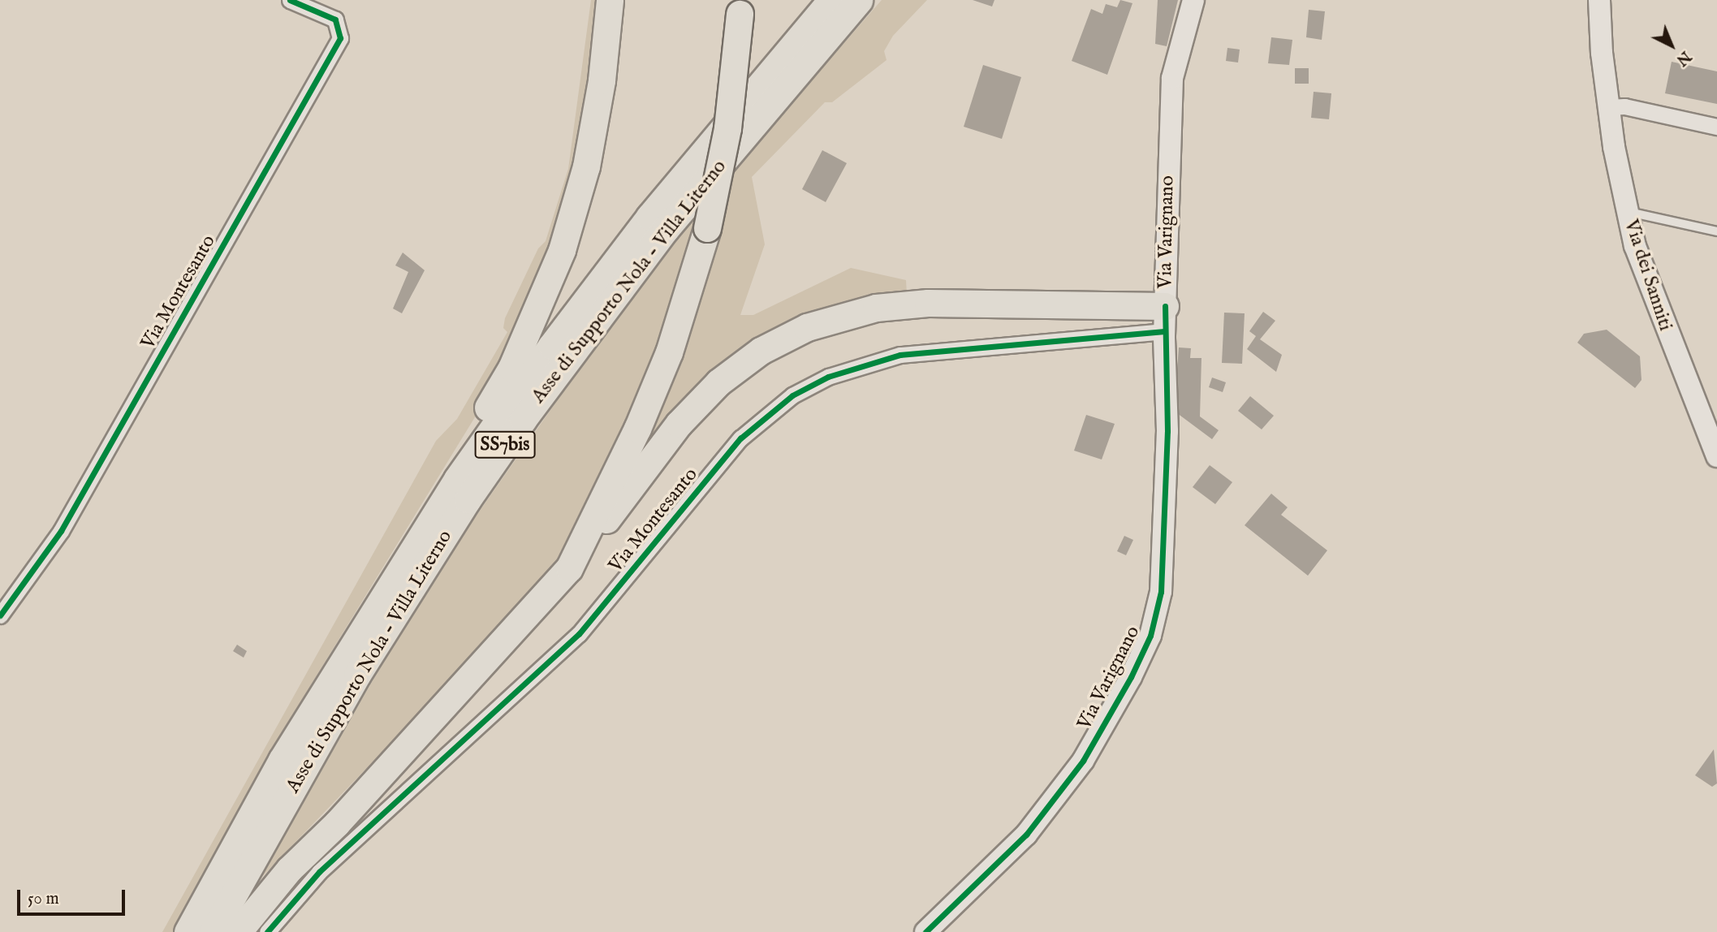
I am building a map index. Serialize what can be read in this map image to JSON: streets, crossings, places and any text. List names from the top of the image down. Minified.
{"streets":{"highway":["Asse di Supporto Nola - Villa Literno","SS7bis"],"main road":["Via Varignano","Via dei Sanniti"],"street":["Via Montesanto"]},"crossings":[["Via Varignano","Via Montesanto"]],"scale_bar":"50 m","north":"bottom right"}
